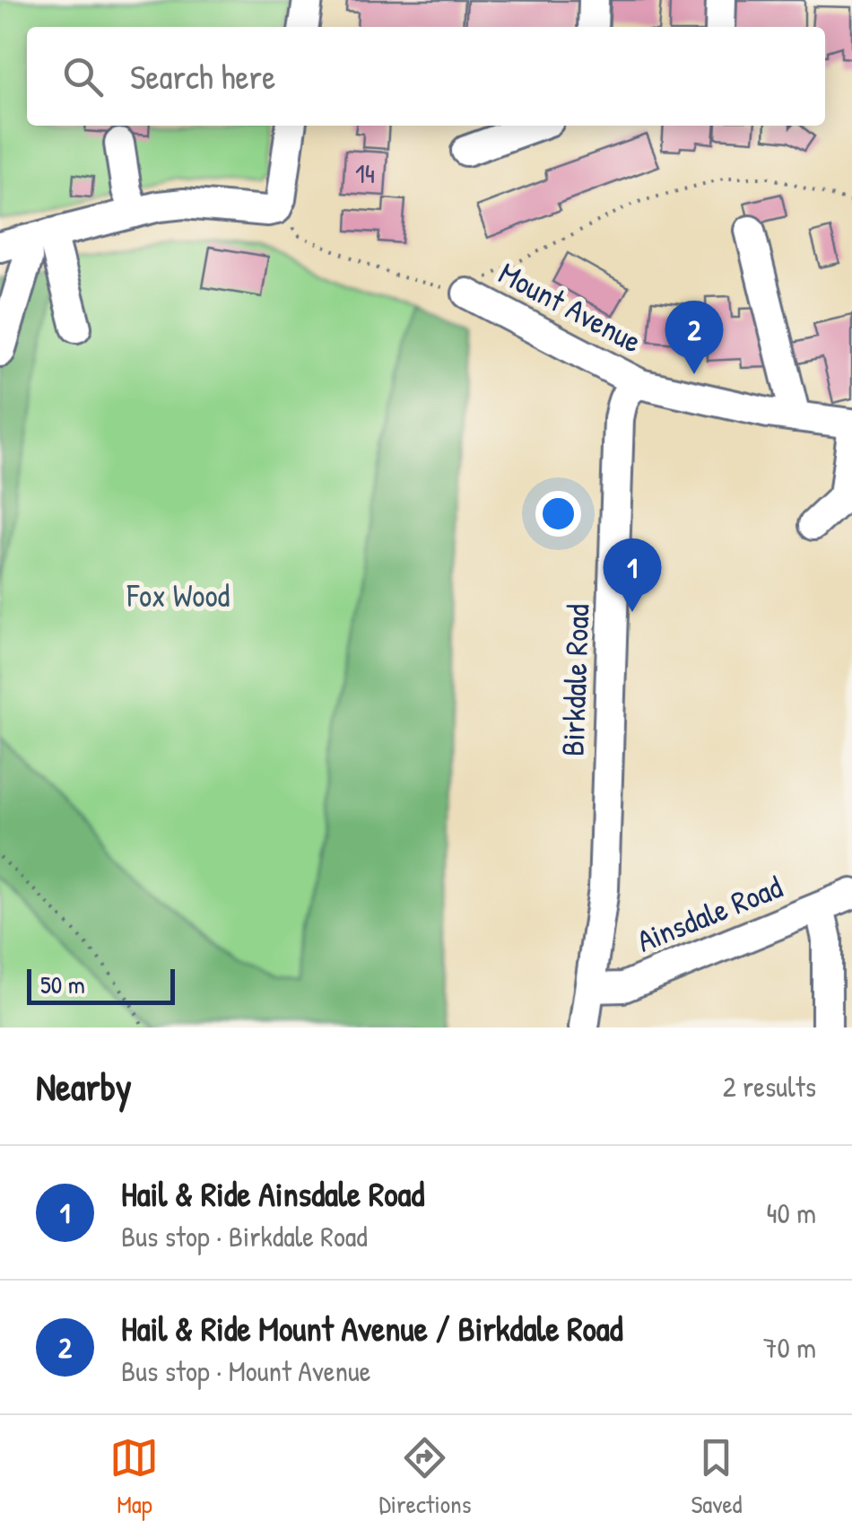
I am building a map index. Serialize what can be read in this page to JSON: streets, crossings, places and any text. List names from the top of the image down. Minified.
{"streets":{"street":["Mount Avenue","Birkdale Road","Ainsdale Road"]},"crossings":[["Mount Avenue","Birkdale Road"],["Birkdale Road","Ainsdale Road"]],"parks":["Fox Wood"],"house_numbers":["14"],"scale_bar":"50 m","page":{"search":"Search here","pins":["2","1"],"scale":"50 m","heading":["Nearby","2 results"],"list":[{"mark":"1","name":"Hail & Ride Ainsdale Road","note":"Bus stop · Birkdale Road","value":"40 m"},{"mark":"2","name":"Hail & Ride Mount Avenue / Birkdale Road","note":"Bus stop · Mount Avenue","value":"70 m"}],"nav":["Map","Directions","Saved"]}}
